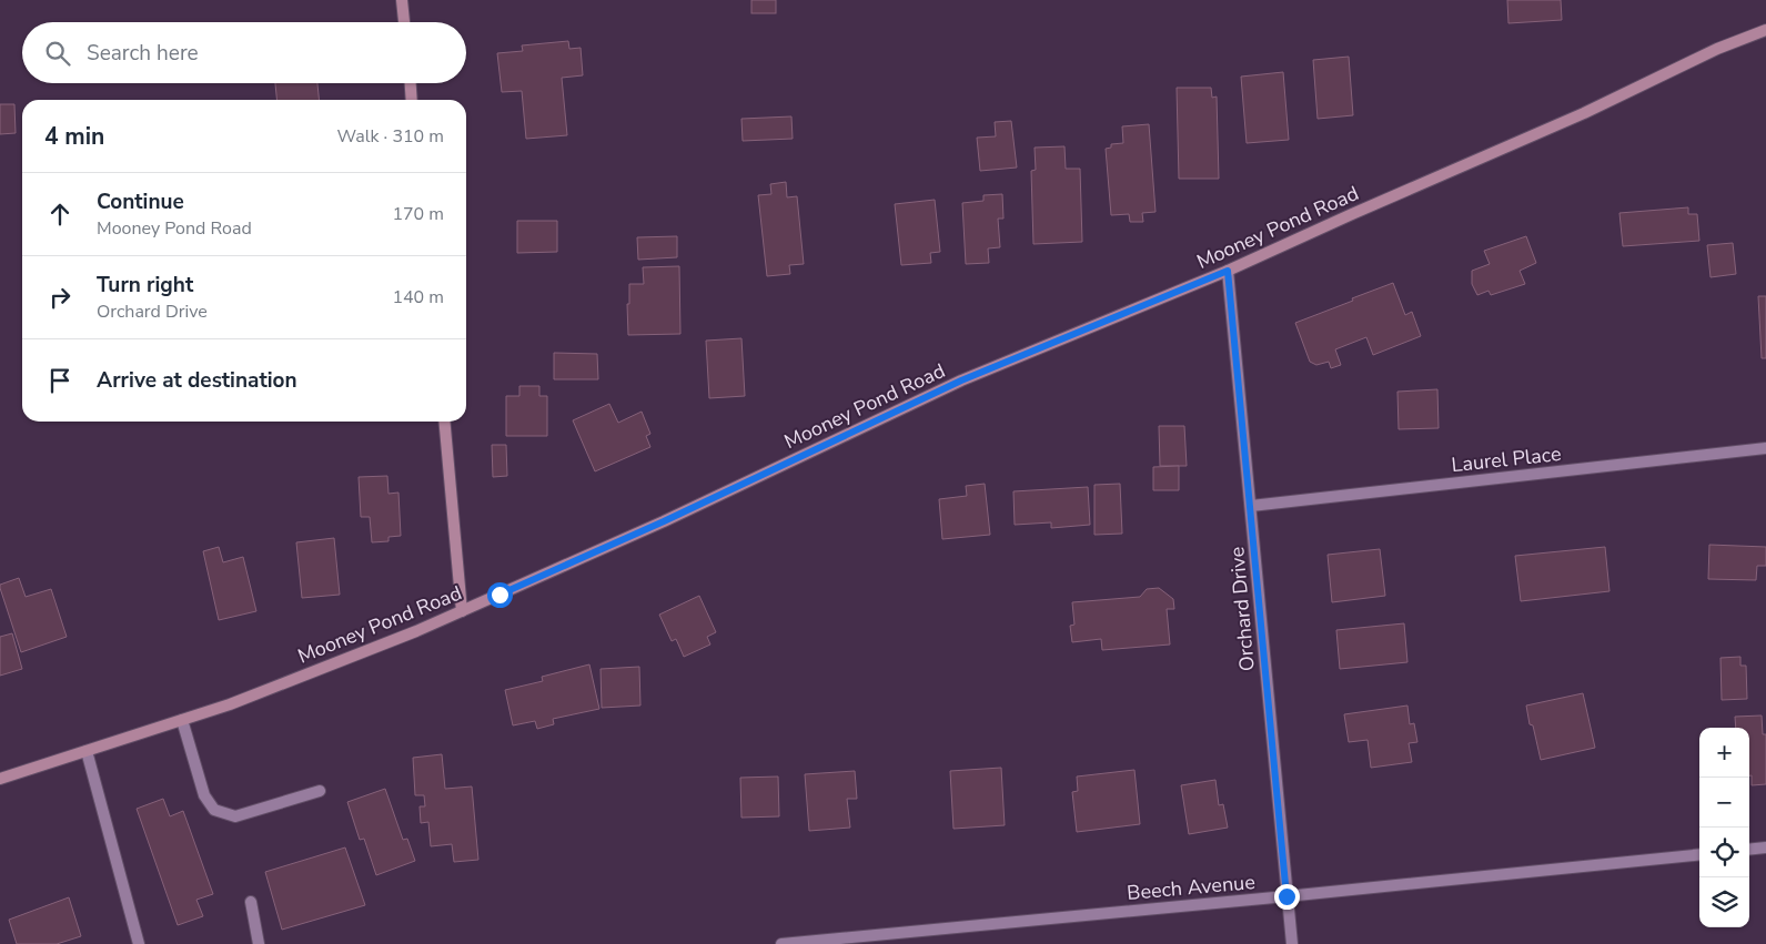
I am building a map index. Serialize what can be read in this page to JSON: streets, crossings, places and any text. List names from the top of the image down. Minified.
{"streets":{"street":["Mooney Pond Road","Laurel Place","Orchard Drive","Beech Avenue"]},"crossings":[["Mooney Pond Road","Orchard Drive"],["Laurel Place","Orchard Drive"],["Orchard Drive","Beech Avenue"]],"page":{"search":"Search here","heading":["4 min","Walk · 310 m"],"list":[["Continue","Mooney Pond Road","170 m"],["Turn right","Orchard Drive","140 m"],"Arrive at destination"],"map_buttons":["+","−"]}}
